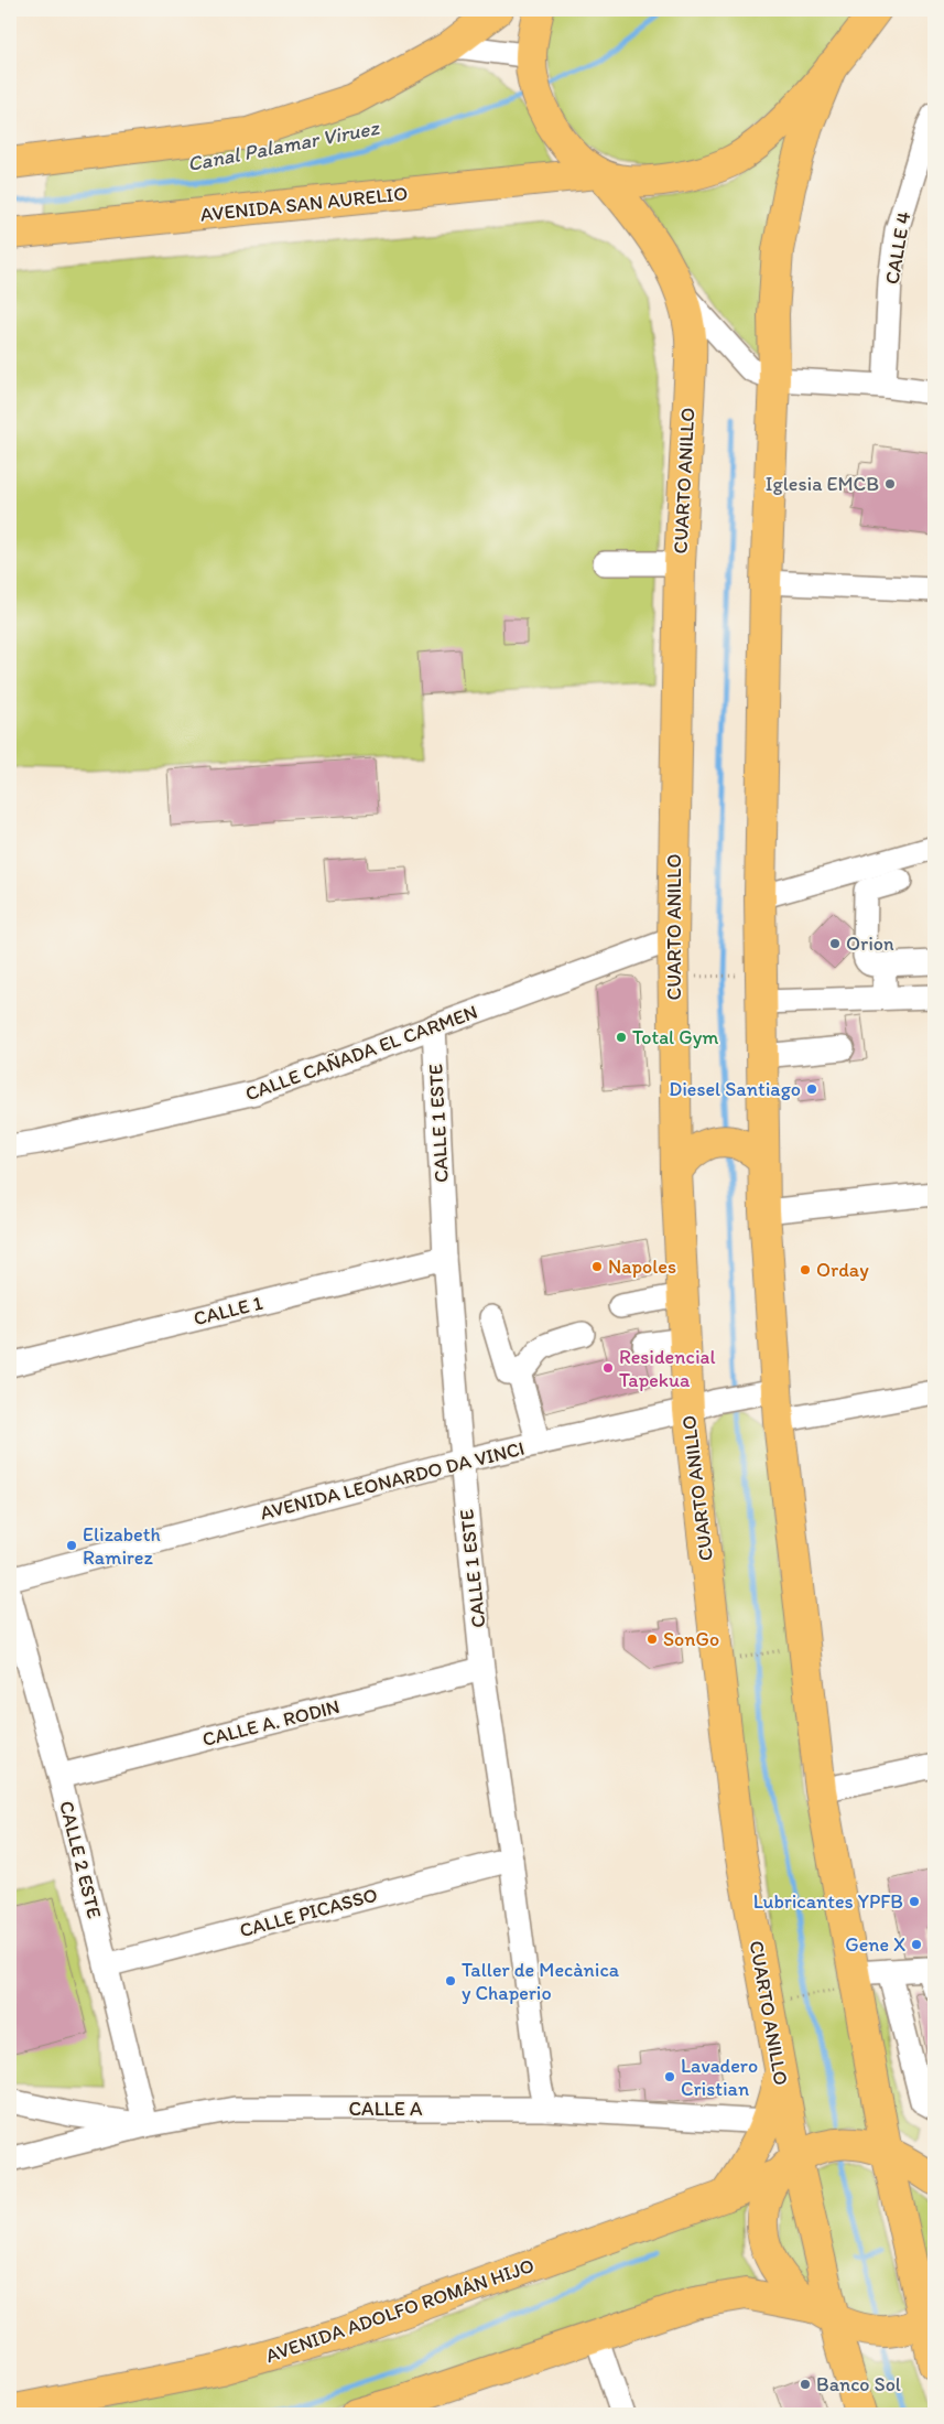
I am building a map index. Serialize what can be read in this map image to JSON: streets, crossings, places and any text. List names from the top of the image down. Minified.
{"streets":{"main road":["AVENIDA SAN AURELIO","CUARTO ANILLO","AVENIDA ADOLFO ROMÁN HIJO"],"street":["CALLE 4","CALLE CAÑADA EL CARMEN","CALLE 1 ESTE","CALLE 1","AVENIDA LEONARDO DA VINCI","CALLE A. RODIN","CALLE 2 ESTE","CALLE PICASSO","CALLE A"]},"crossings":[["AVENIDA SAN AURELIO","CUARTO ANILLO"],["CUARTO ANILLO","CALLE CAÑADA EL CARMEN"],["CUARTO ANILLO","AVENIDA LEONARDO DA VINCI"],["CUARTO ANILLO","AVENIDA ADOLFO ROMÁN HIJO"],["CALLE CAÑADA EL CARMEN","CALLE 1 ESTE"],["CALLE 1 ESTE","CALLE 1"],["CALLE 1 ESTE","AVENIDA LEONARDO DA VINCI"],["CALLE 1 ESTE","CALLE A. RODIN"],["CALLE 1 ESTE","CALLE PICASSO"],["CALLE 1 ESTE","CALLE A"],["CALLE A. RODIN","CALLE 2 ESTE"],["CALLE 2 ESTE","CALLE PICASSO"],["CALLE 2 ESTE","CALLE A"]],"water":["Canal Palamar Viruez"],"places":["Iglesia EMCB","Orion","Total Gym","Diesel Santiago","Napoles","Orday","Residencial Tapekua","Elizabeth Ramirez","SonGo","Lubricantes YPFB","Gene X","Taller de Mecànica y Chaperio","Lavadero Cristian","Banco Sol"]}
